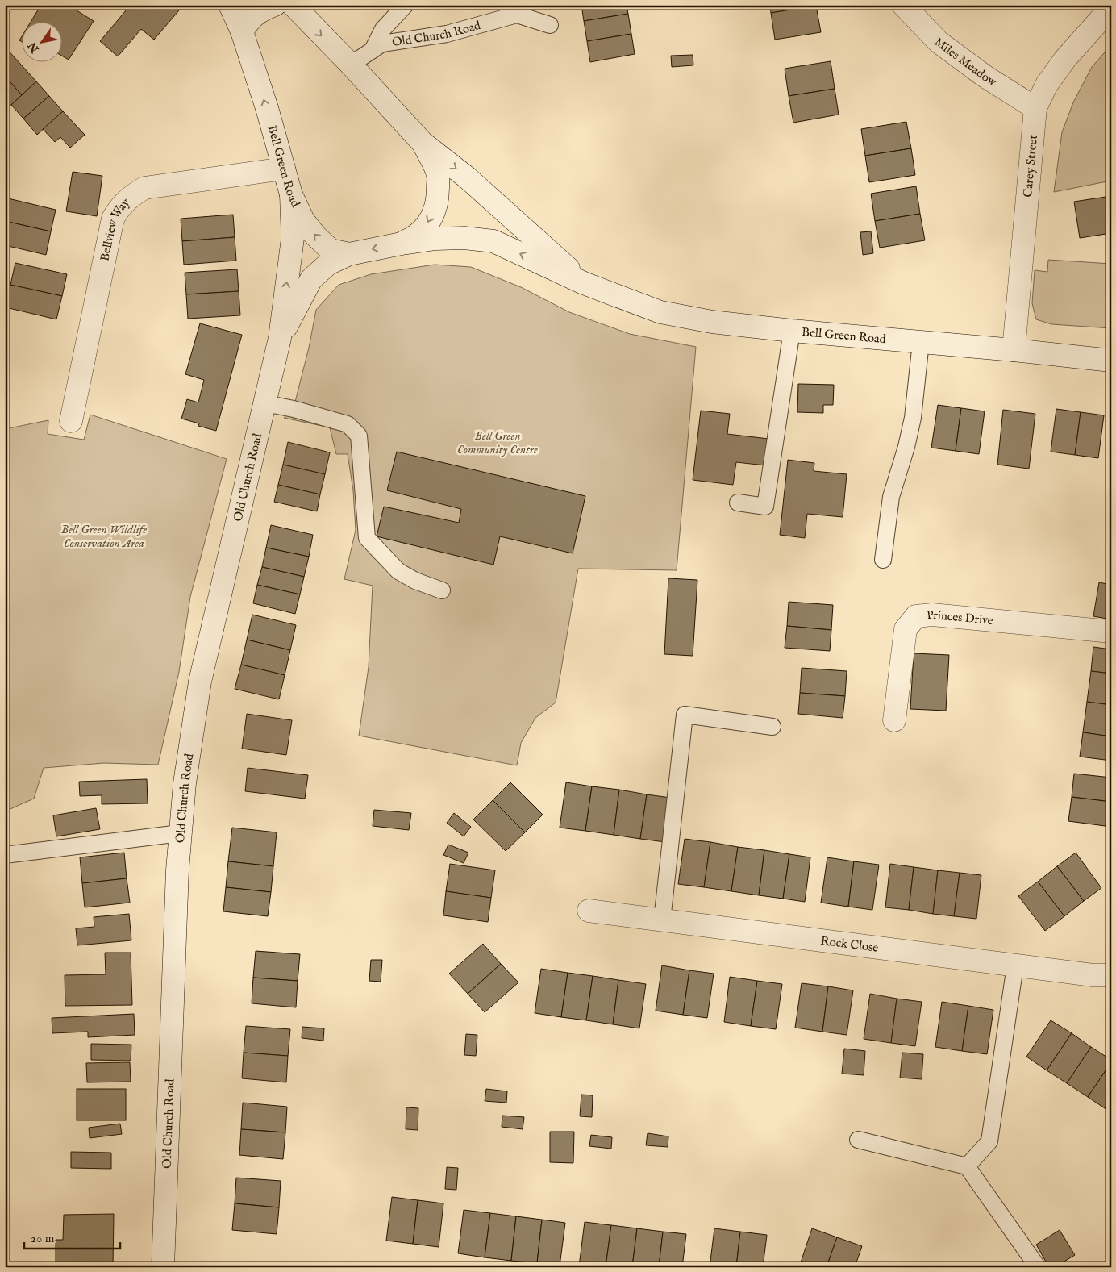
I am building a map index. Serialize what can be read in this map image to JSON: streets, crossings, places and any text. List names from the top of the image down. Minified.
{"streets":{"main road":["Old Church Road","Miles Meadow","Bell Green Road","Carey Street","Bellview Way","Princes Drive","Rock Close"]},"crossings":[["Old Church Road","Bell Green Road"],["Miles Meadow","Carey Street"],["Bell Green Road","Carey Street"],["Bell Green Road","Bellview Way"]],"parks":["Bell Green Community Centre","Bell Green Wildlife Conservation Area"],"scale_bar":"20 m","north":"bottom left"}
